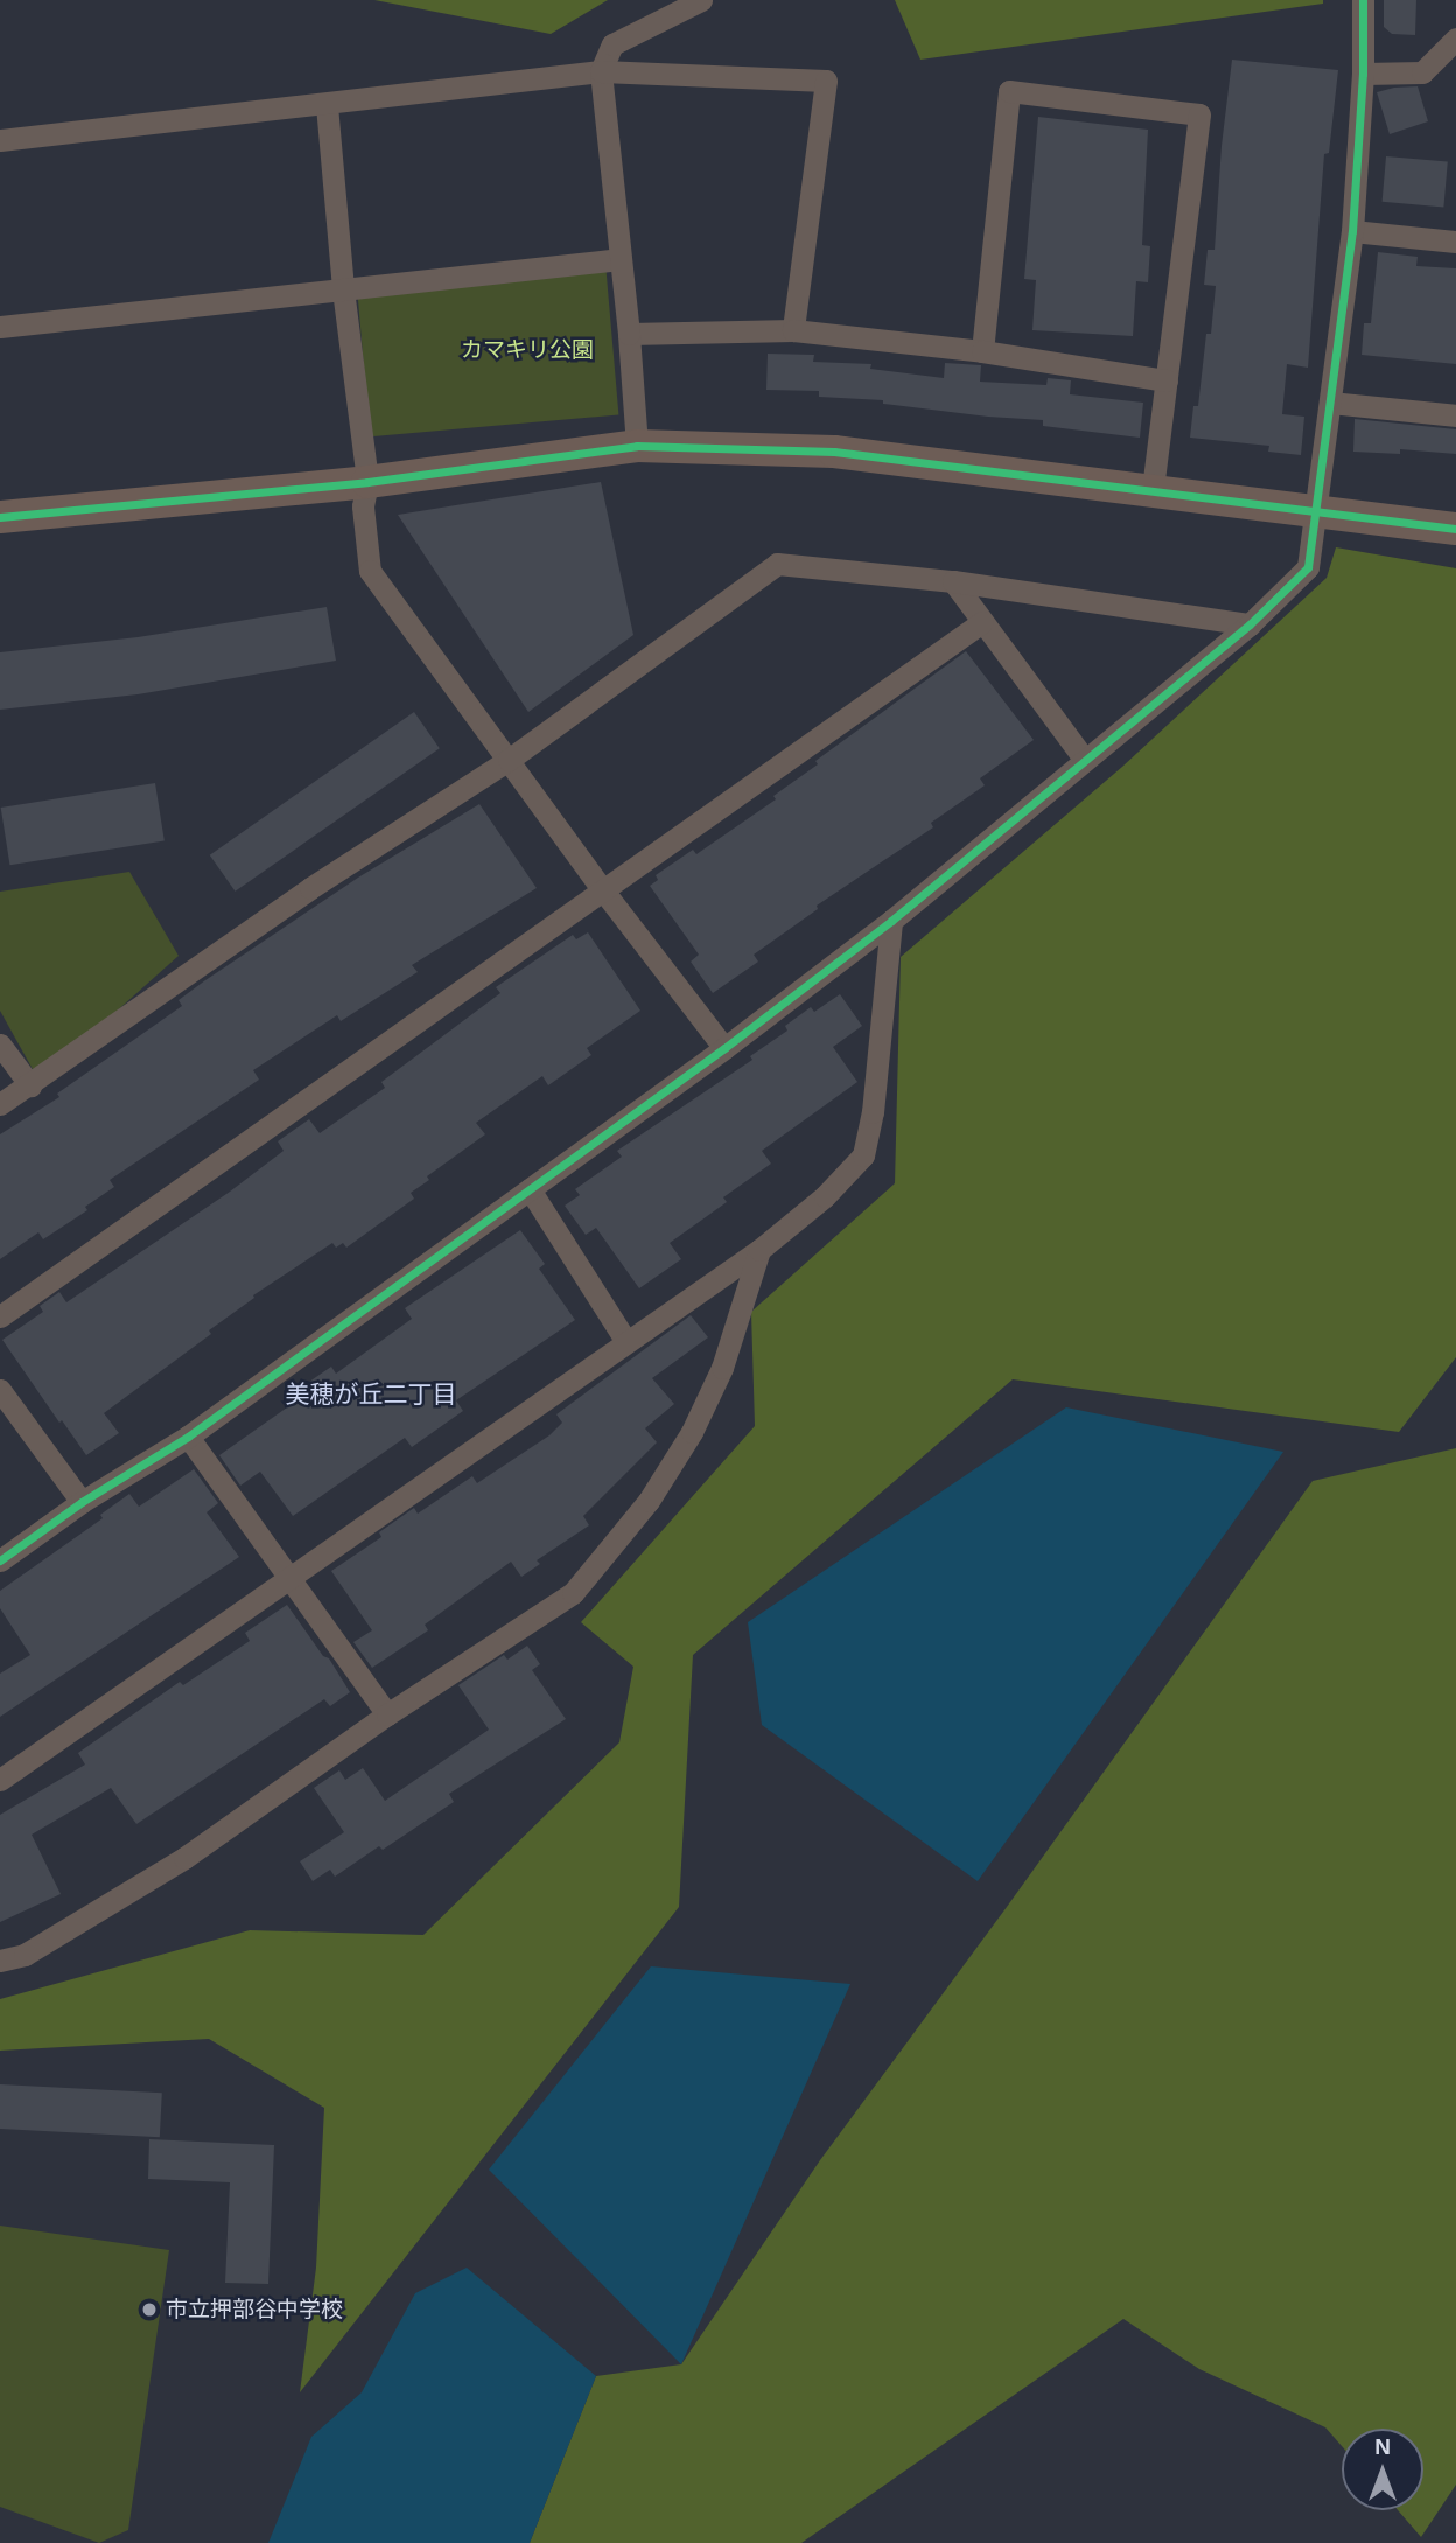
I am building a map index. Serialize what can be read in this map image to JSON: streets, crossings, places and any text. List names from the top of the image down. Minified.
{"districts":["美穂が丘二丁目"],"parks":["カマキリ公園"],"places":["市立押部谷中学校"],"north":"top"}
